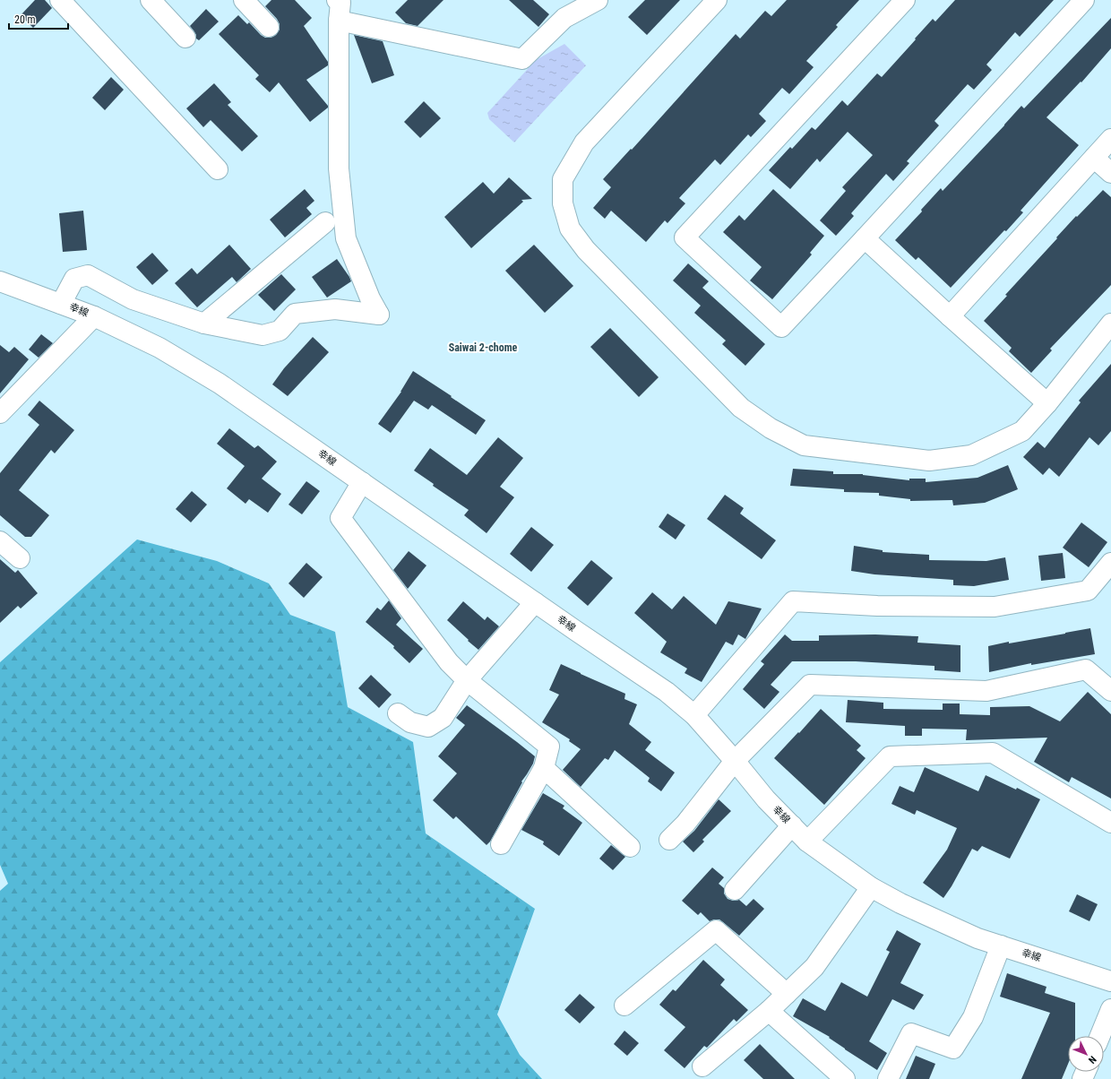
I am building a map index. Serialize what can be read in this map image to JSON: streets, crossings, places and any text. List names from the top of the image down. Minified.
{"streets":{"street":["幸線"]},"districts":["Saiwai 2-chome"],"scale_bar":"20 m","north":"bottom right"}
